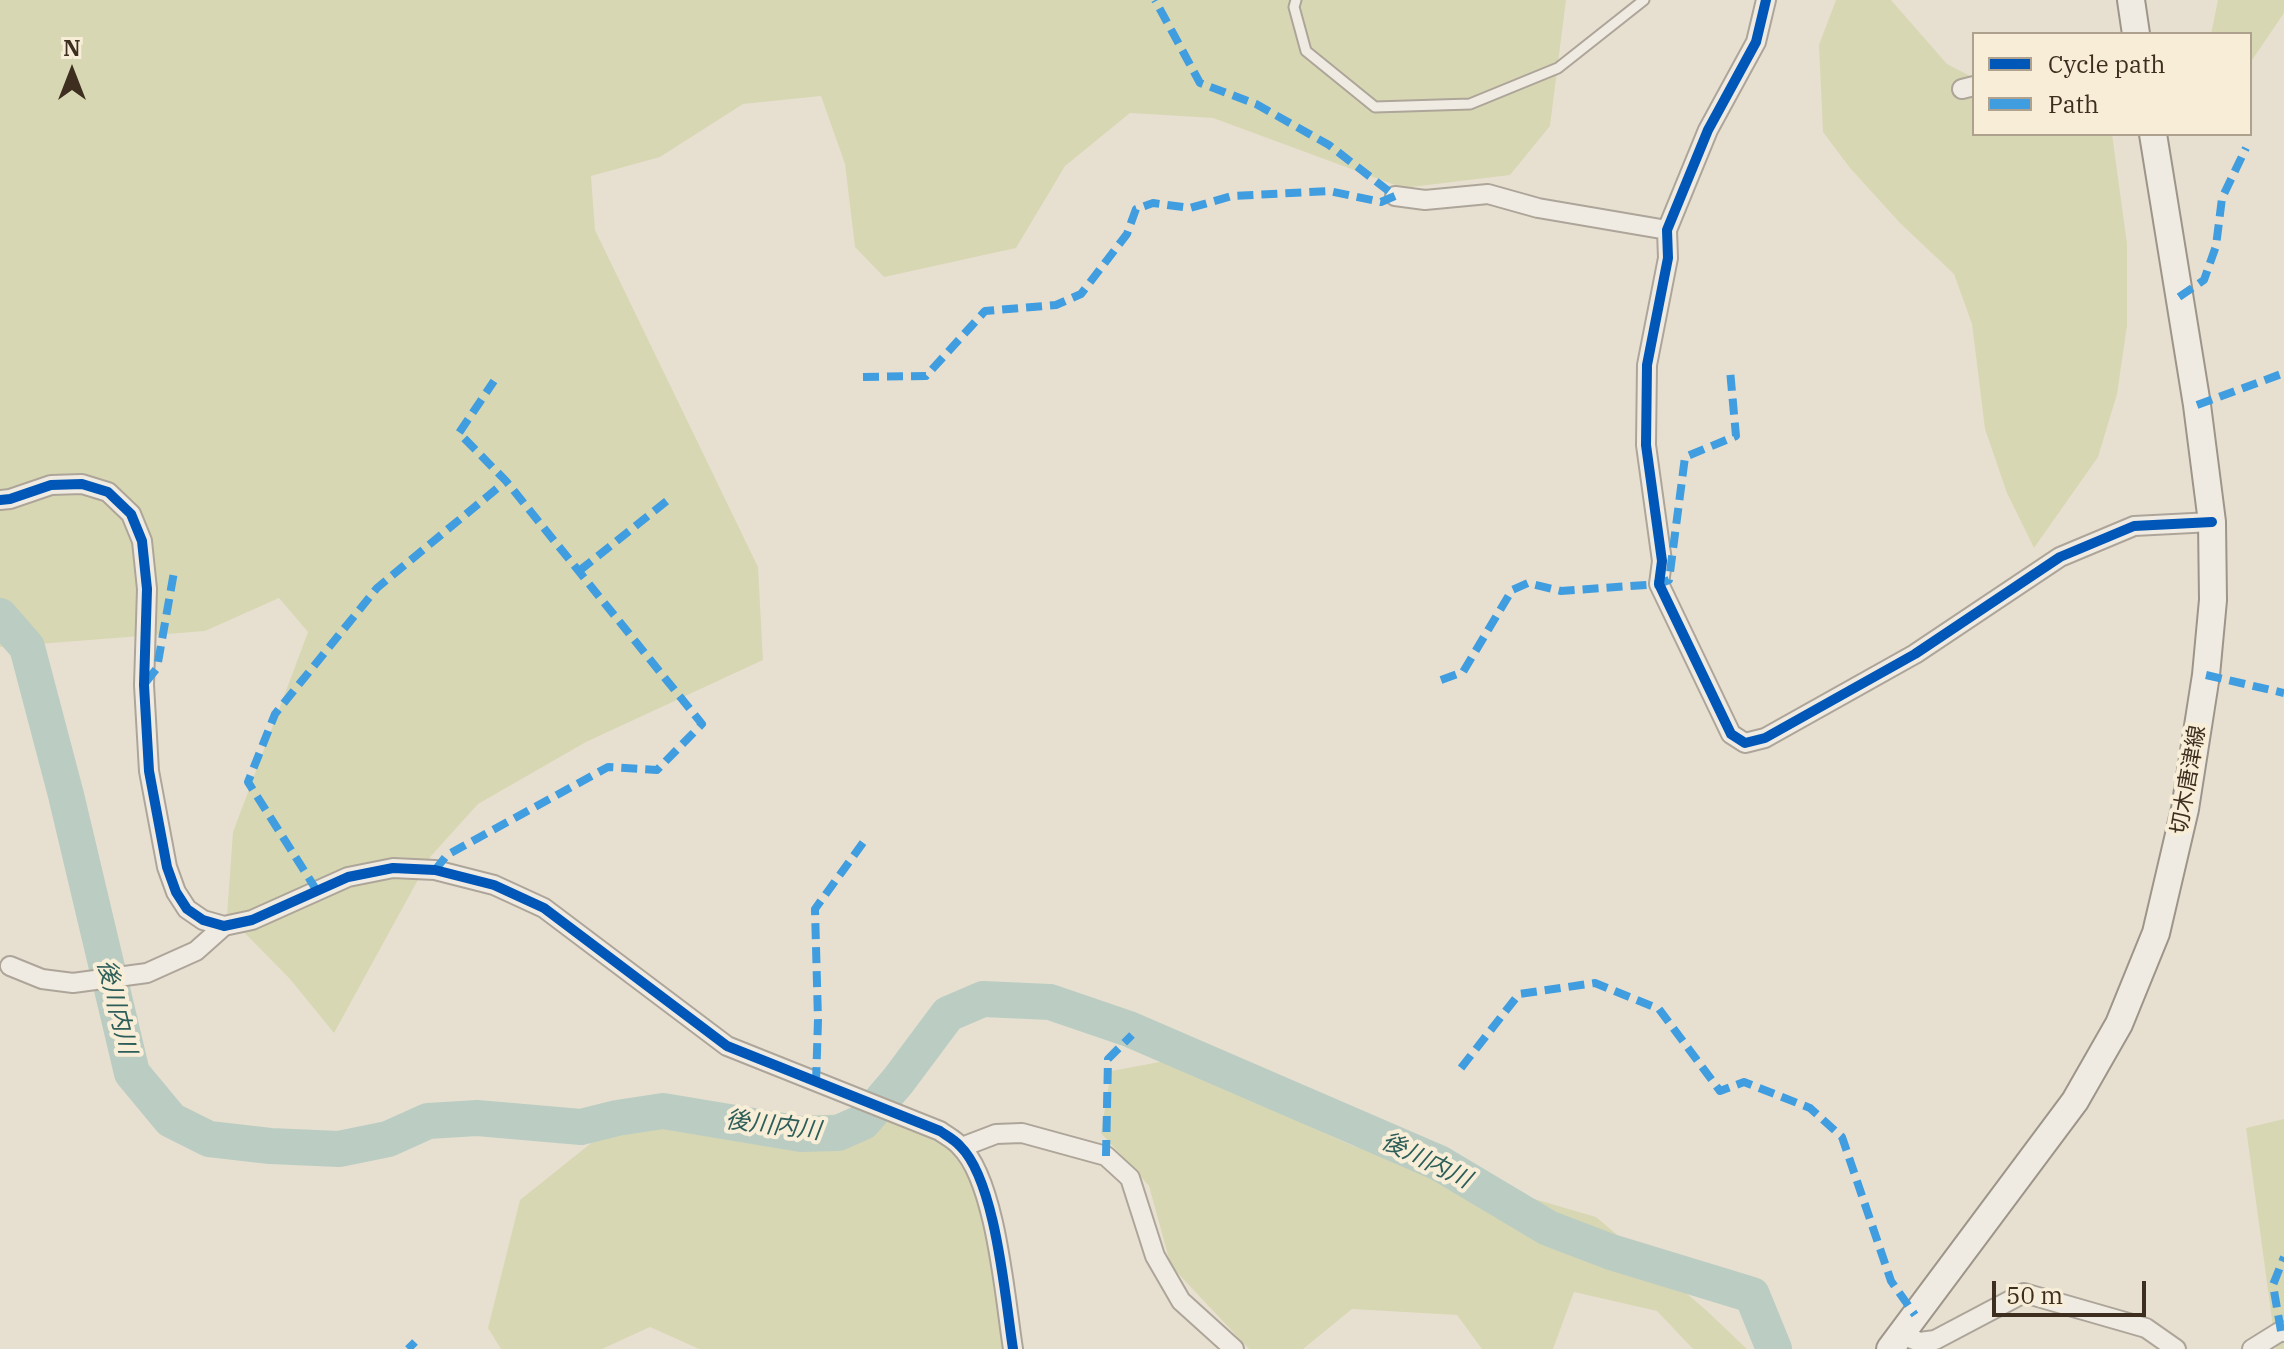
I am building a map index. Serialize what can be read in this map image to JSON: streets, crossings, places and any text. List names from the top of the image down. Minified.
{"streets":{"main road":["切木唐津線"]},"water":["後川内川"],"legend":["Cycle path","Path"],"scale_bar":"50 m","north":"top"}
